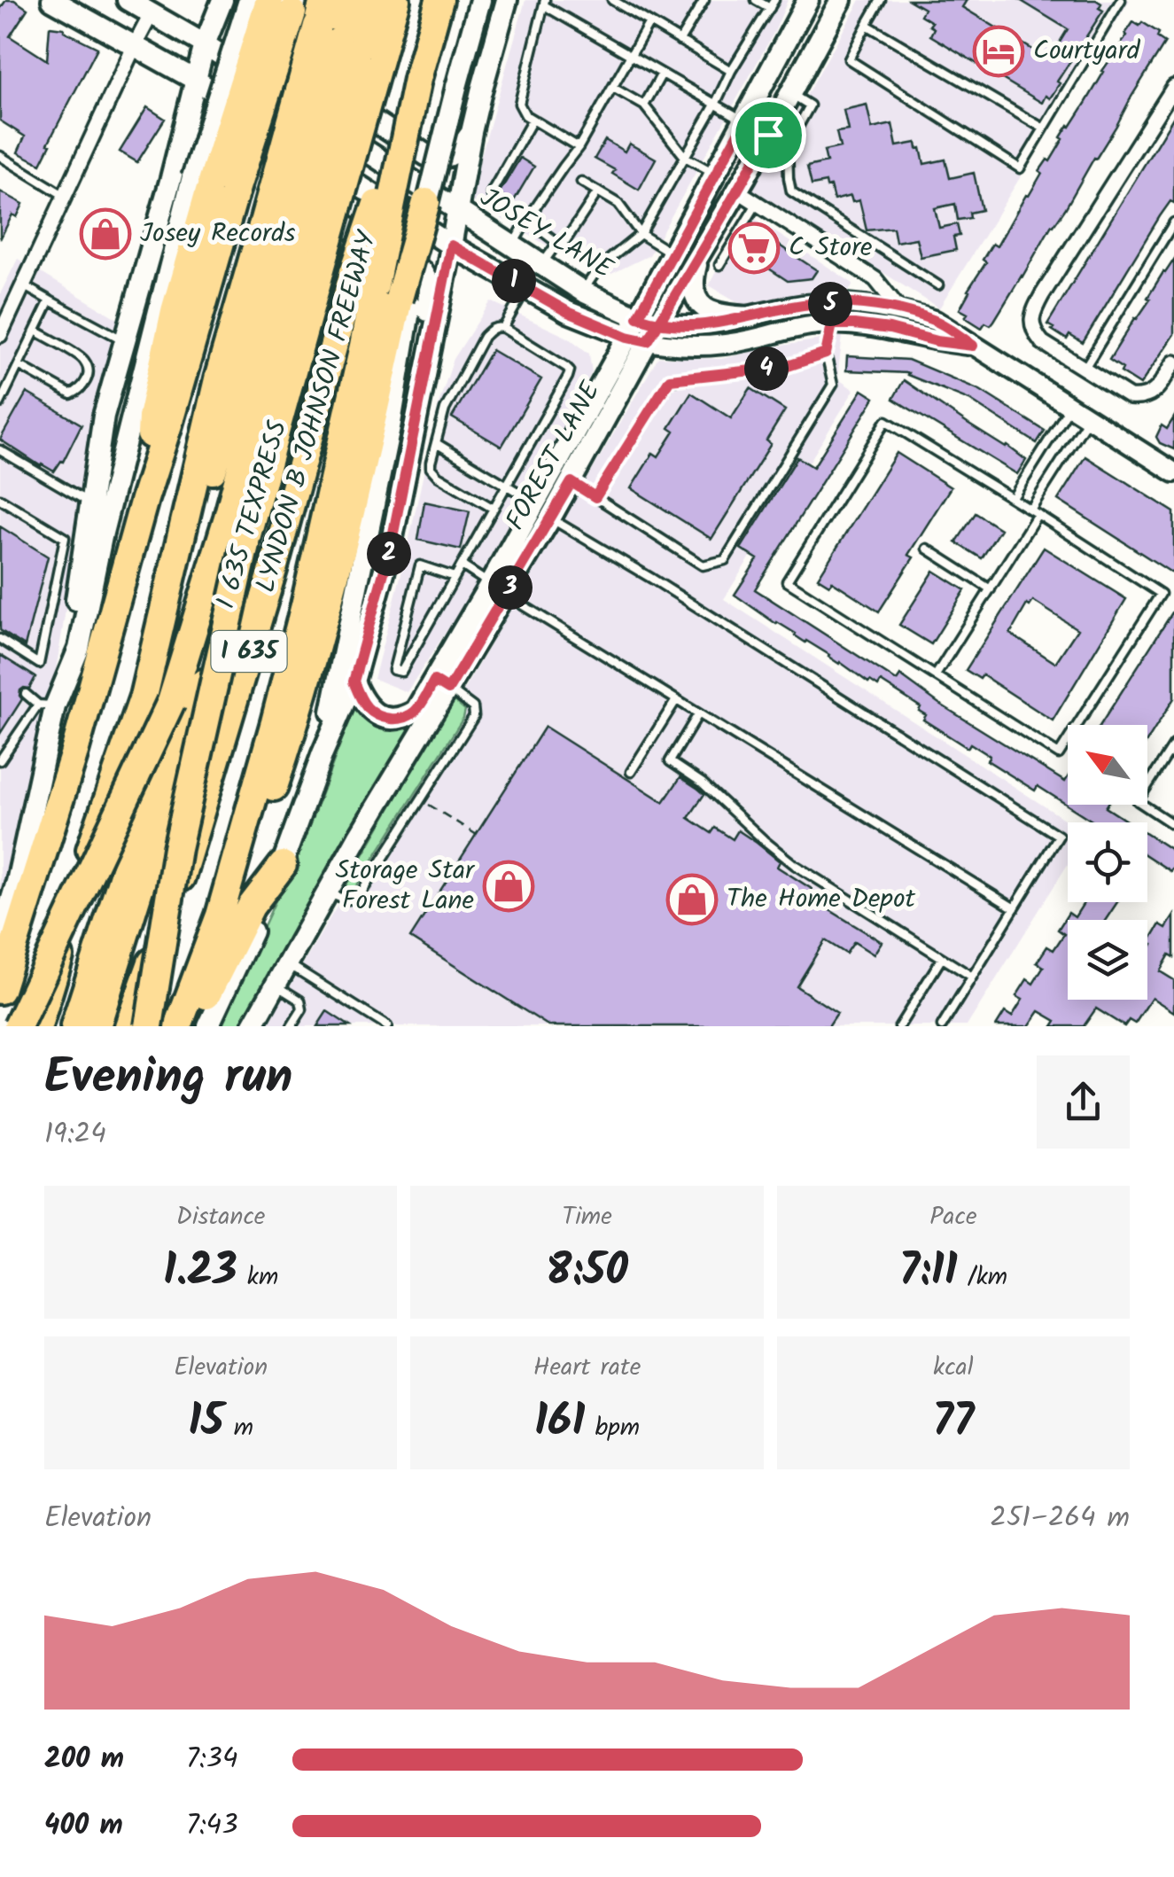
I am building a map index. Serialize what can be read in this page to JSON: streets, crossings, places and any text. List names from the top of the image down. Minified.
{"streets":{"highway":["LYNDON B JOHNSON FREEWAY","I 635 TEXPRESS","I 635"],"main road":["JOSEY LANE","FOREST LANE"]},"crossings":[["JOSEY LANE","FOREST LANE"]],"places":{"hotel":["Courtyard"],"shop":["Josey Records","Storage Star Forest Lane","The Home Depot"],"supermarket":["C Store"]},"north":"top left","page":{"pins":["1","5","4","2","3"],"heading":["Evening run","19:24"],"stats":[["Distance","1.23 km"],["Time","8:50"],["Pace","7:11 /km"],["Elevation","15 m"],["Heart rate","161 bpm"],["kcal","77"]],"chart":["Elevation","251–264 m"],"list":[{"name":"200 m","note":"7:34"},{"name":"400 m","note":"7:43"}]}}
